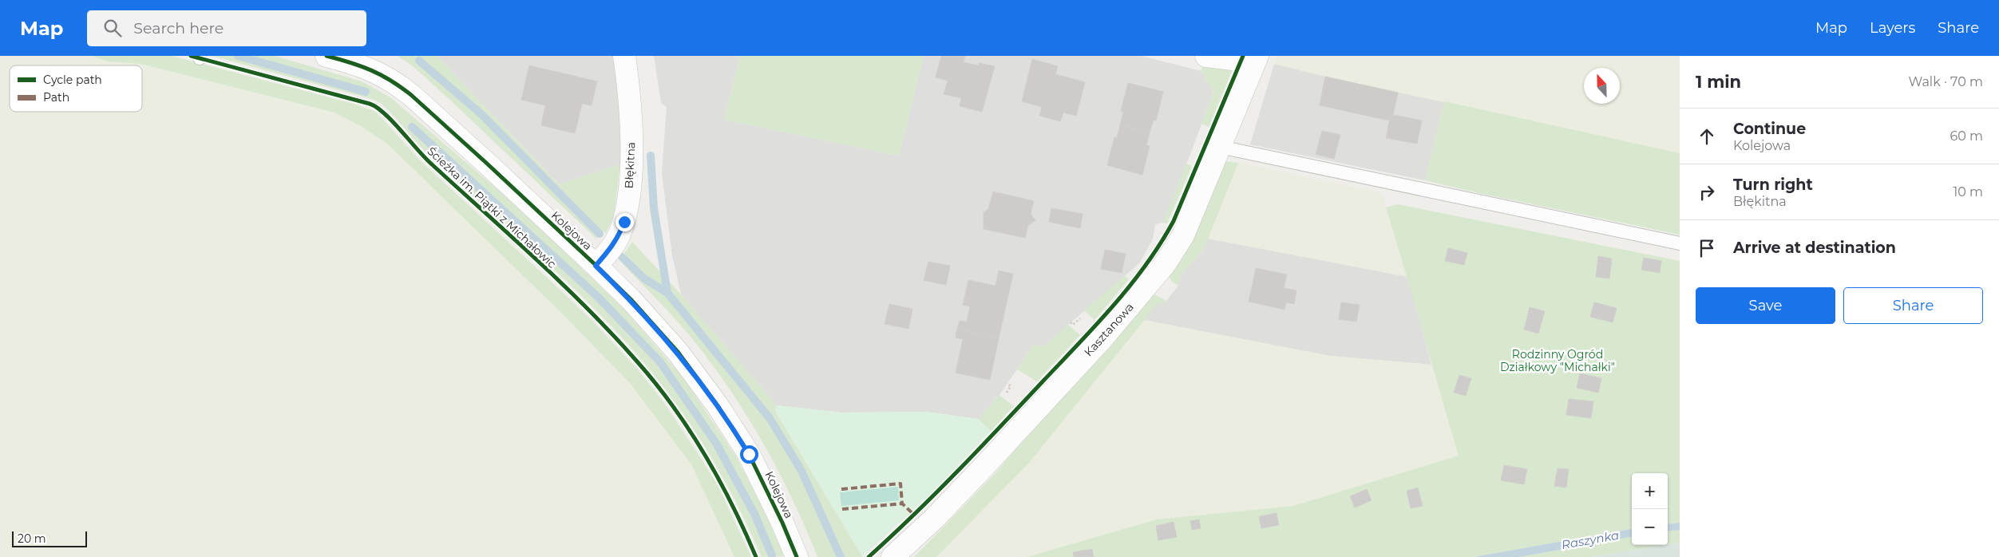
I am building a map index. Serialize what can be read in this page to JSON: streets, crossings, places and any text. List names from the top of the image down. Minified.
{"streets":{"street":["Błękitna","Kolejowa","Kasztanowa"],"cycle path":["Ścieżka im. Piątki z Michałowic"]},"crossings":[["Błękitna","Kolejowa"]],"water":["Raszynka"],"parks":["Rodzinny Ogród Działkowy \"Michałki\""],"legend":["Cycle path","Path"],"scale_bar":"20 m","north":"top","page":{"header":"Map","search":"Search here","nav":["Map","Layers","Share"],"heading":["1 min","Walk · 70 m"],"list":[["Continue","Kolejowa","60 m"],["Turn right","Błękitna","10 m"],"Arrive at destination"],"buttons":["Save","Share"],"map_buttons":["+","−"],"scale":"20 m"}}
